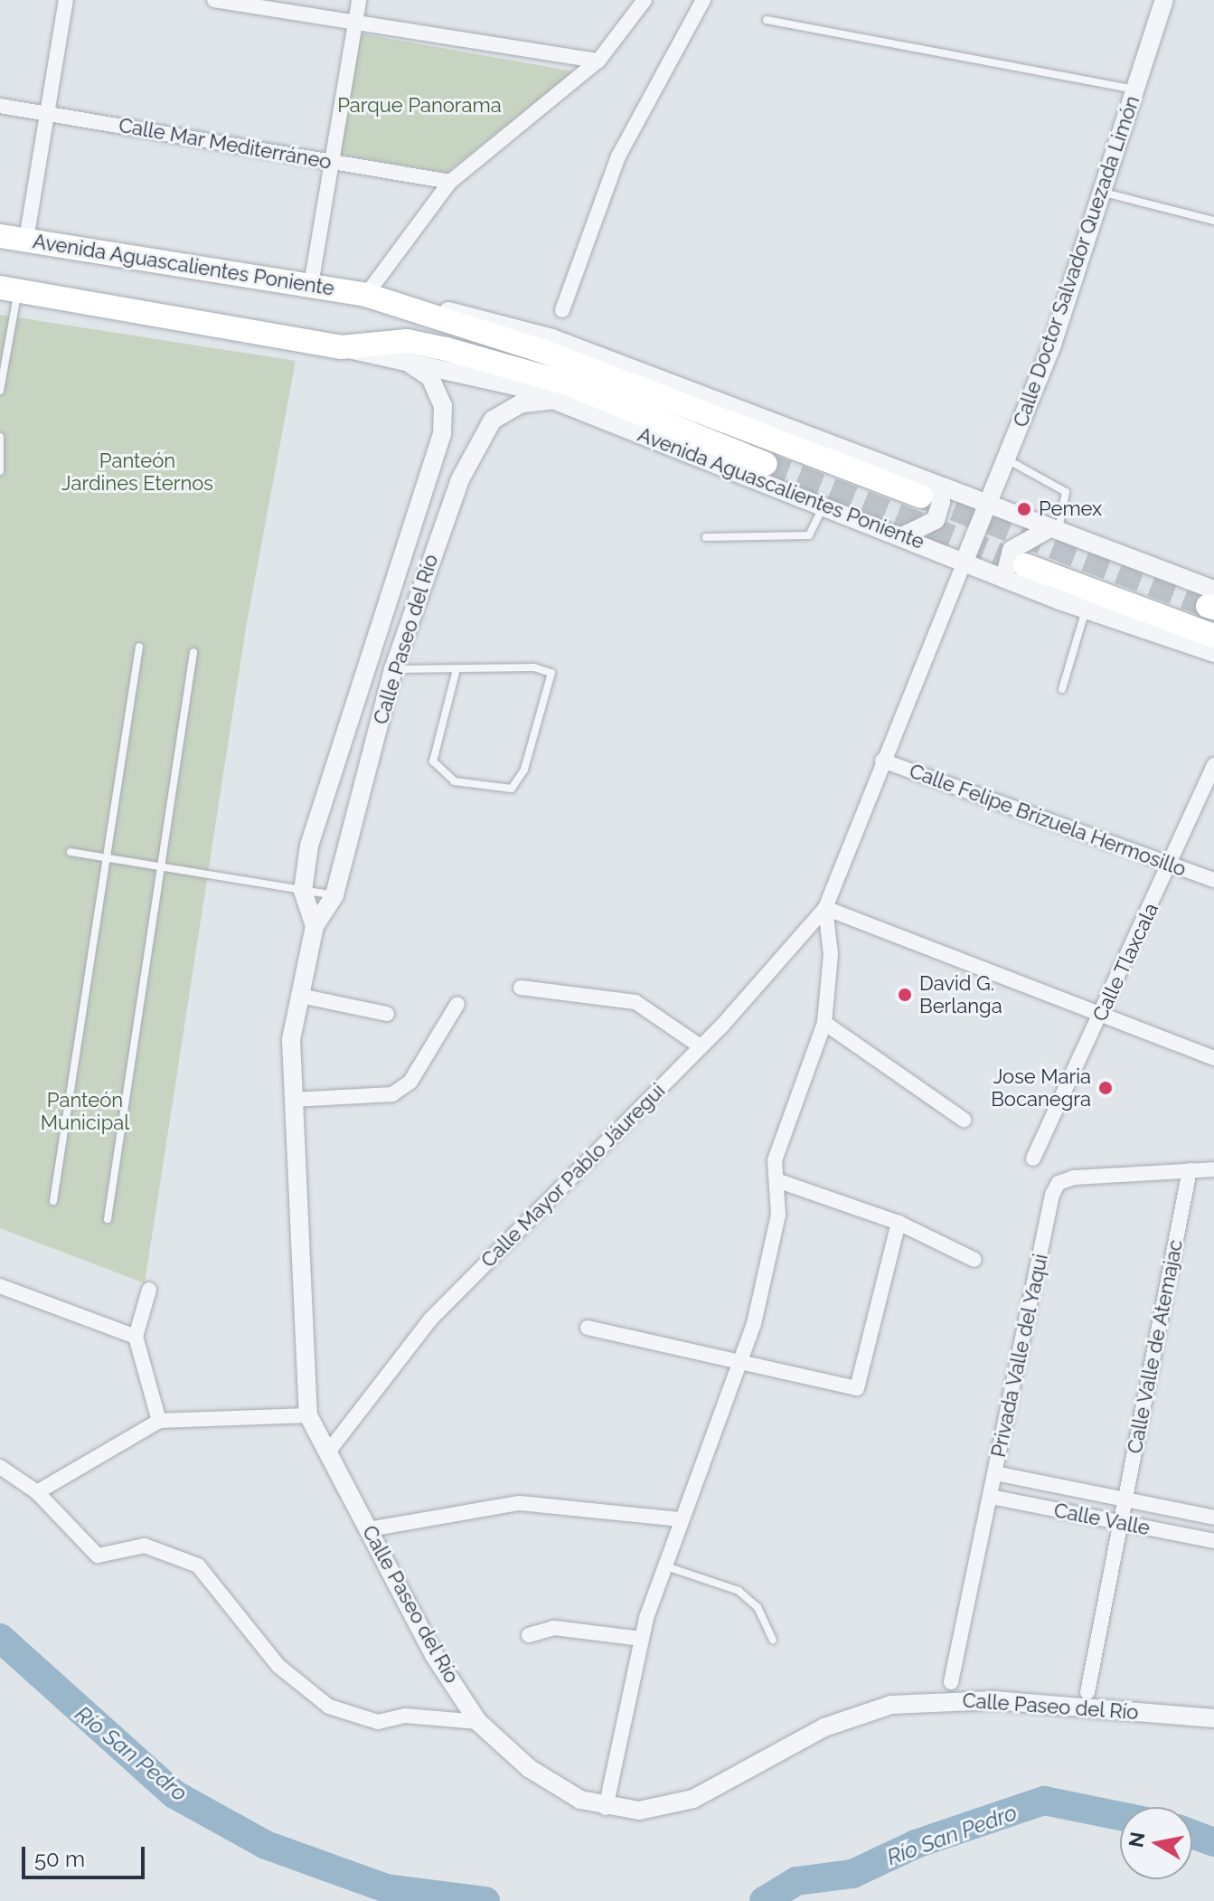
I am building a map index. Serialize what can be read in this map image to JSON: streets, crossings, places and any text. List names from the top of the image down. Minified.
{"streets":{"main road":["Avenida Aguascalientes Poniente"],"street":["Calle Mar Mediterráneo","Calle Doctor Salvador Quezada Limón","Calle Paseo del Río","Calle Felipe Brizuela Hermosillo","Calle Tlaxcala","Calle Mayor Pablo Jáuregui","Calle Valle de Atemajac","Privada Valle del Yaqui","Calle Valle"]},"crossings":[["Calle Doctor Salvador Quezada Limón","Avenida Aguascalientes Poniente"],["Avenida Aguascalientes Poniente","Calle Paseo del Río"],["Calle Paseo del Río","Calle Mayor Pablo Jáuregui"],["Calle Felipe Brizuela Hermosillo","Calle Tlaxcala"],["Calle Valle de Atemajac","Privada Valle del Yaqui"],["Calle Valle de Atemajac","Calle Valle"],["Privada Valle del Yaqui","Calle Valle"]],"water":["Río San Pedro"],"parks":["Parque Panorama","Panteón Jardines Eternos","Panteón Municipal"],"places":["Pemex","David G. Berlanga","Jose Maria Bocanegra"],"scale_bar":"50 m","north":"left"}
